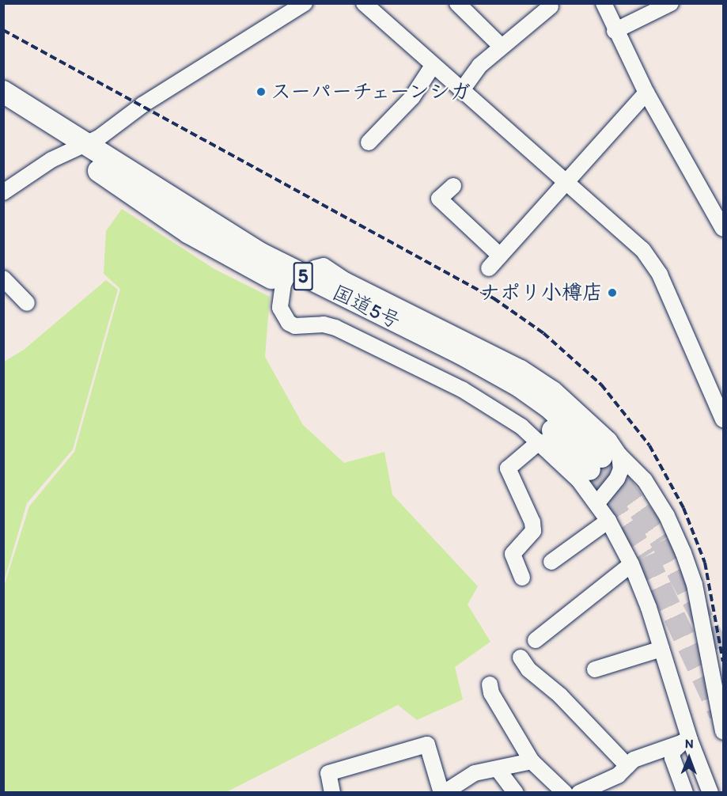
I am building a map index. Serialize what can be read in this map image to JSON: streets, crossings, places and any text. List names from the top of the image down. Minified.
{"streets":{"highway":["5","国道5号"]},"places":["スーパーチェーンシガ","ナポリ小樽店"],"north":"top"}
